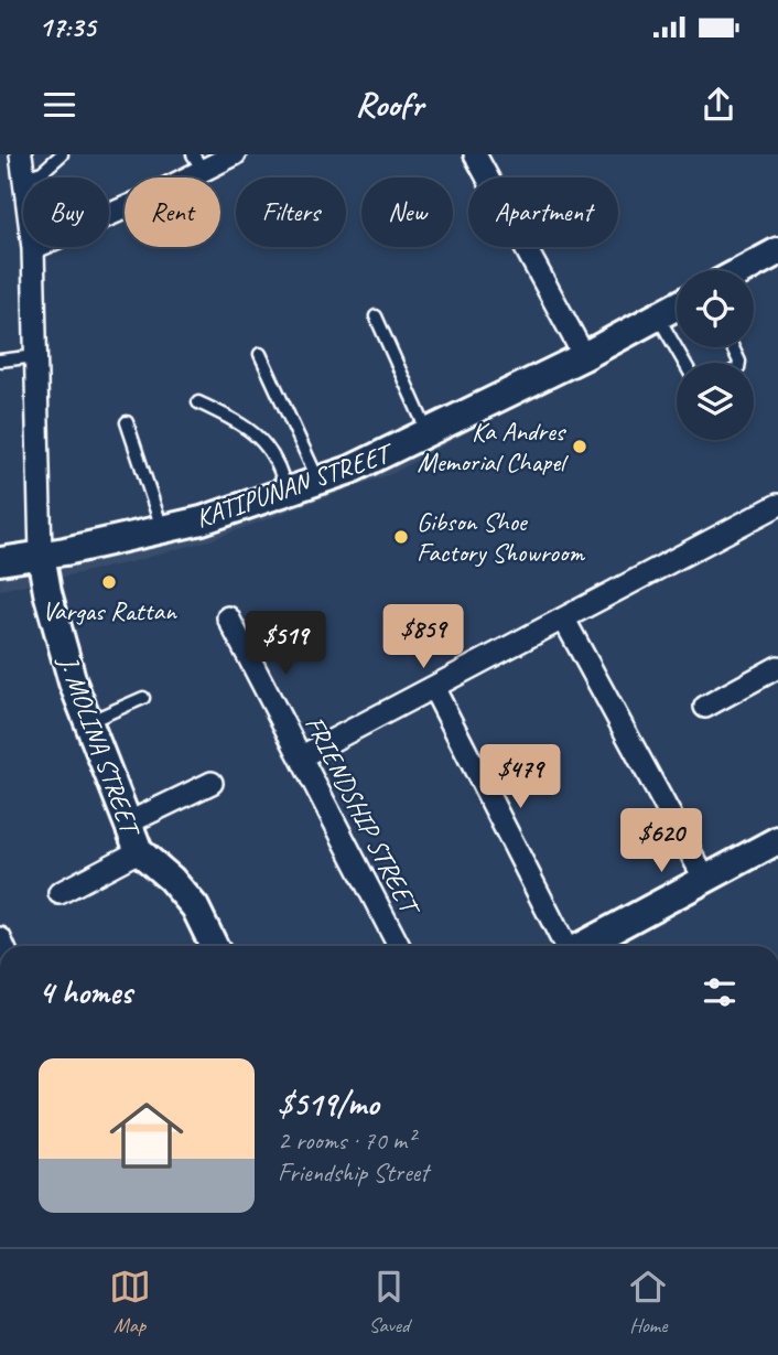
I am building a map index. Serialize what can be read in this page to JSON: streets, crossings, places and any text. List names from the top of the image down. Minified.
{"streets":{"street":["KATIPUNAN STREET","J. MOLINA STREET","FRIENDSHIP STREET"]},"crossings":[["KATIPUNAN STREET","J. MOLINA STREET"]],"places":["Ka Andres Memorial Chapel","Gibson Shoe Factory Showroom","Vargas Rattan"],"page":{"status":"17:35","header":"Roofr","chip":["Buy","Rent","Filters","New","Apartment"],"price":["$859","$519","$479","$620"],"heading":"4 homes","list":[{"name":"$519/mo","note":"2 rooms · 70 m² · Friendship Street"}],"tabs":["Map","Saved","Home"]}}
